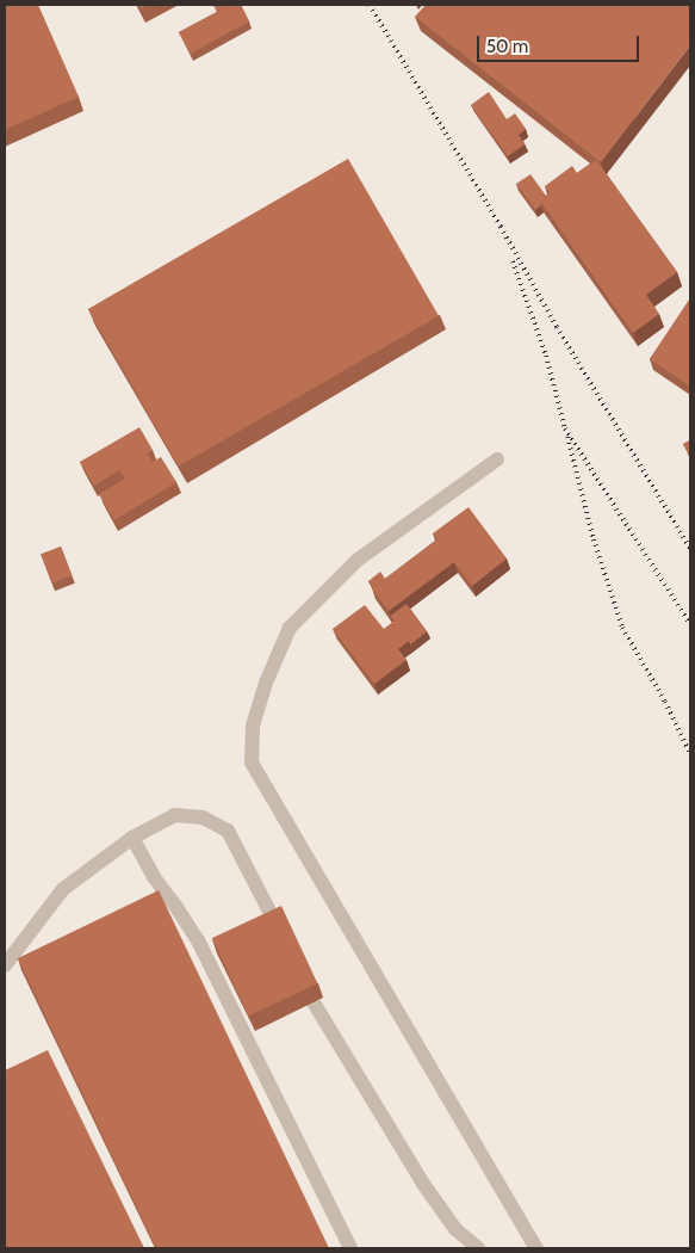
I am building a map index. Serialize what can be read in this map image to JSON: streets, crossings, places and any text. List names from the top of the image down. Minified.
{"scale_bar":"50 m"}
